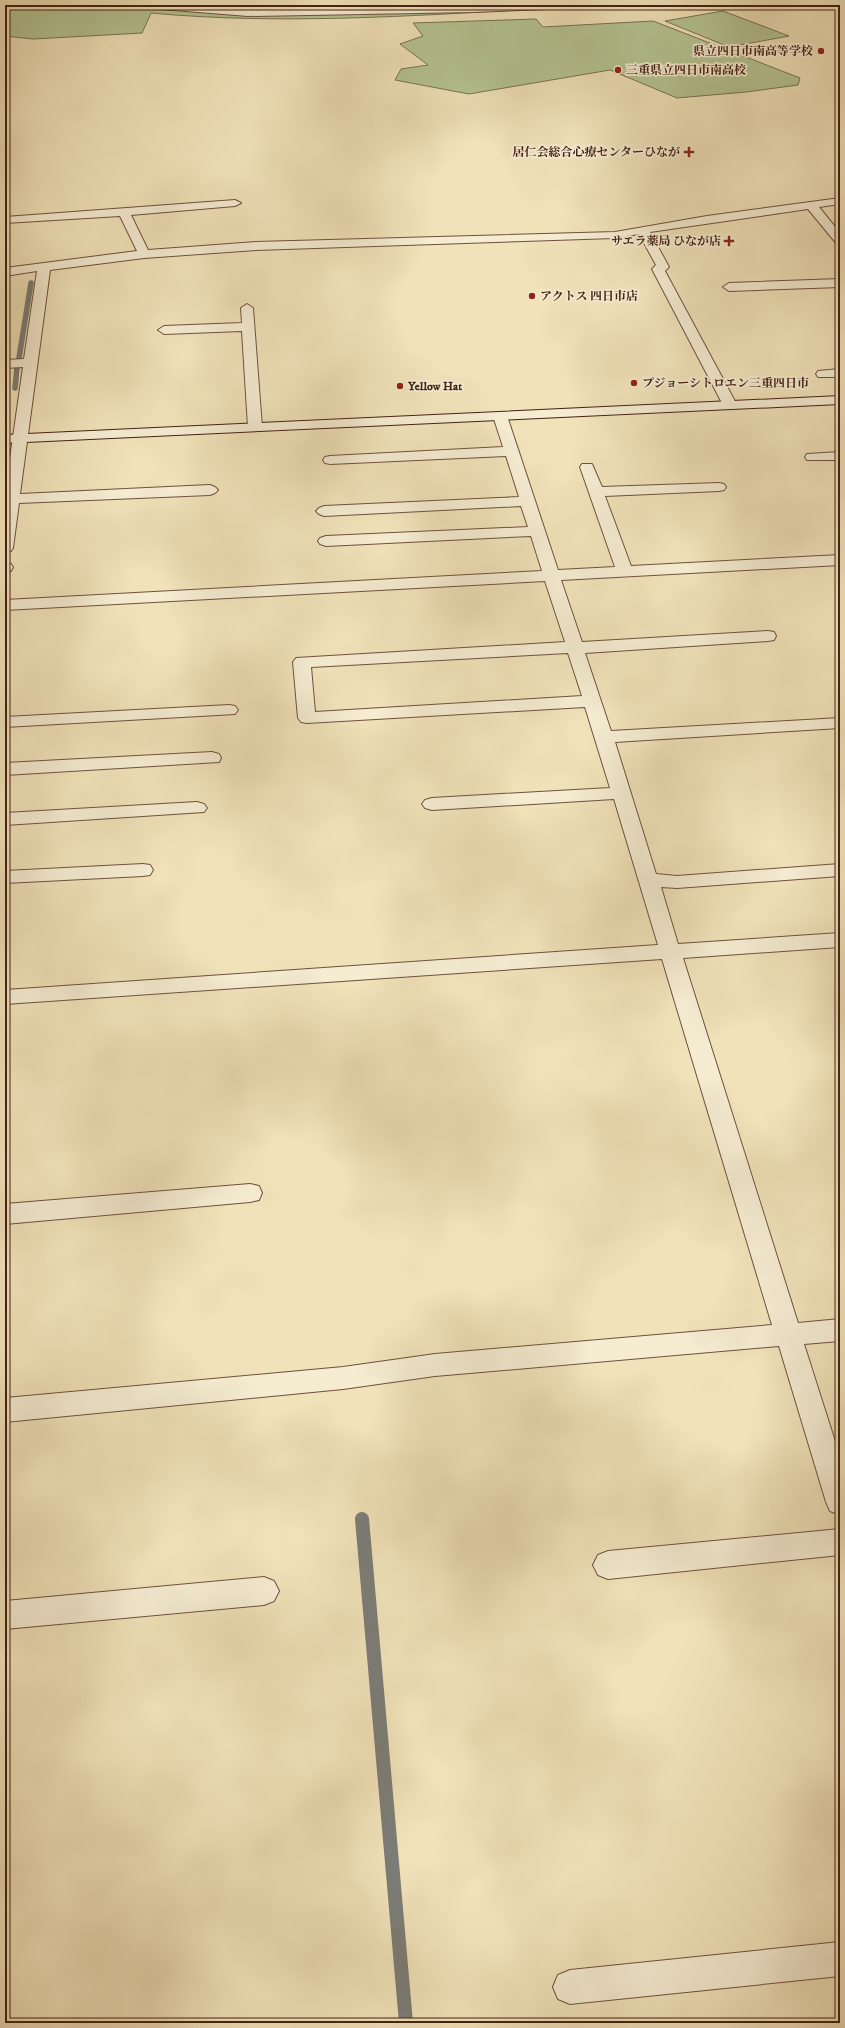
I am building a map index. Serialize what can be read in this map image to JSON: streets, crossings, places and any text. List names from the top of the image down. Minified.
{"places":{"other":["県立四日市南高等学校","三重県立四日市南高校","アクトス 四日市店","プジョーシトロエン三重四日市","Yellow Hat"],"health":["居仁会総合心療センターひなが","サエラ薬局 ひなが店"]}}
